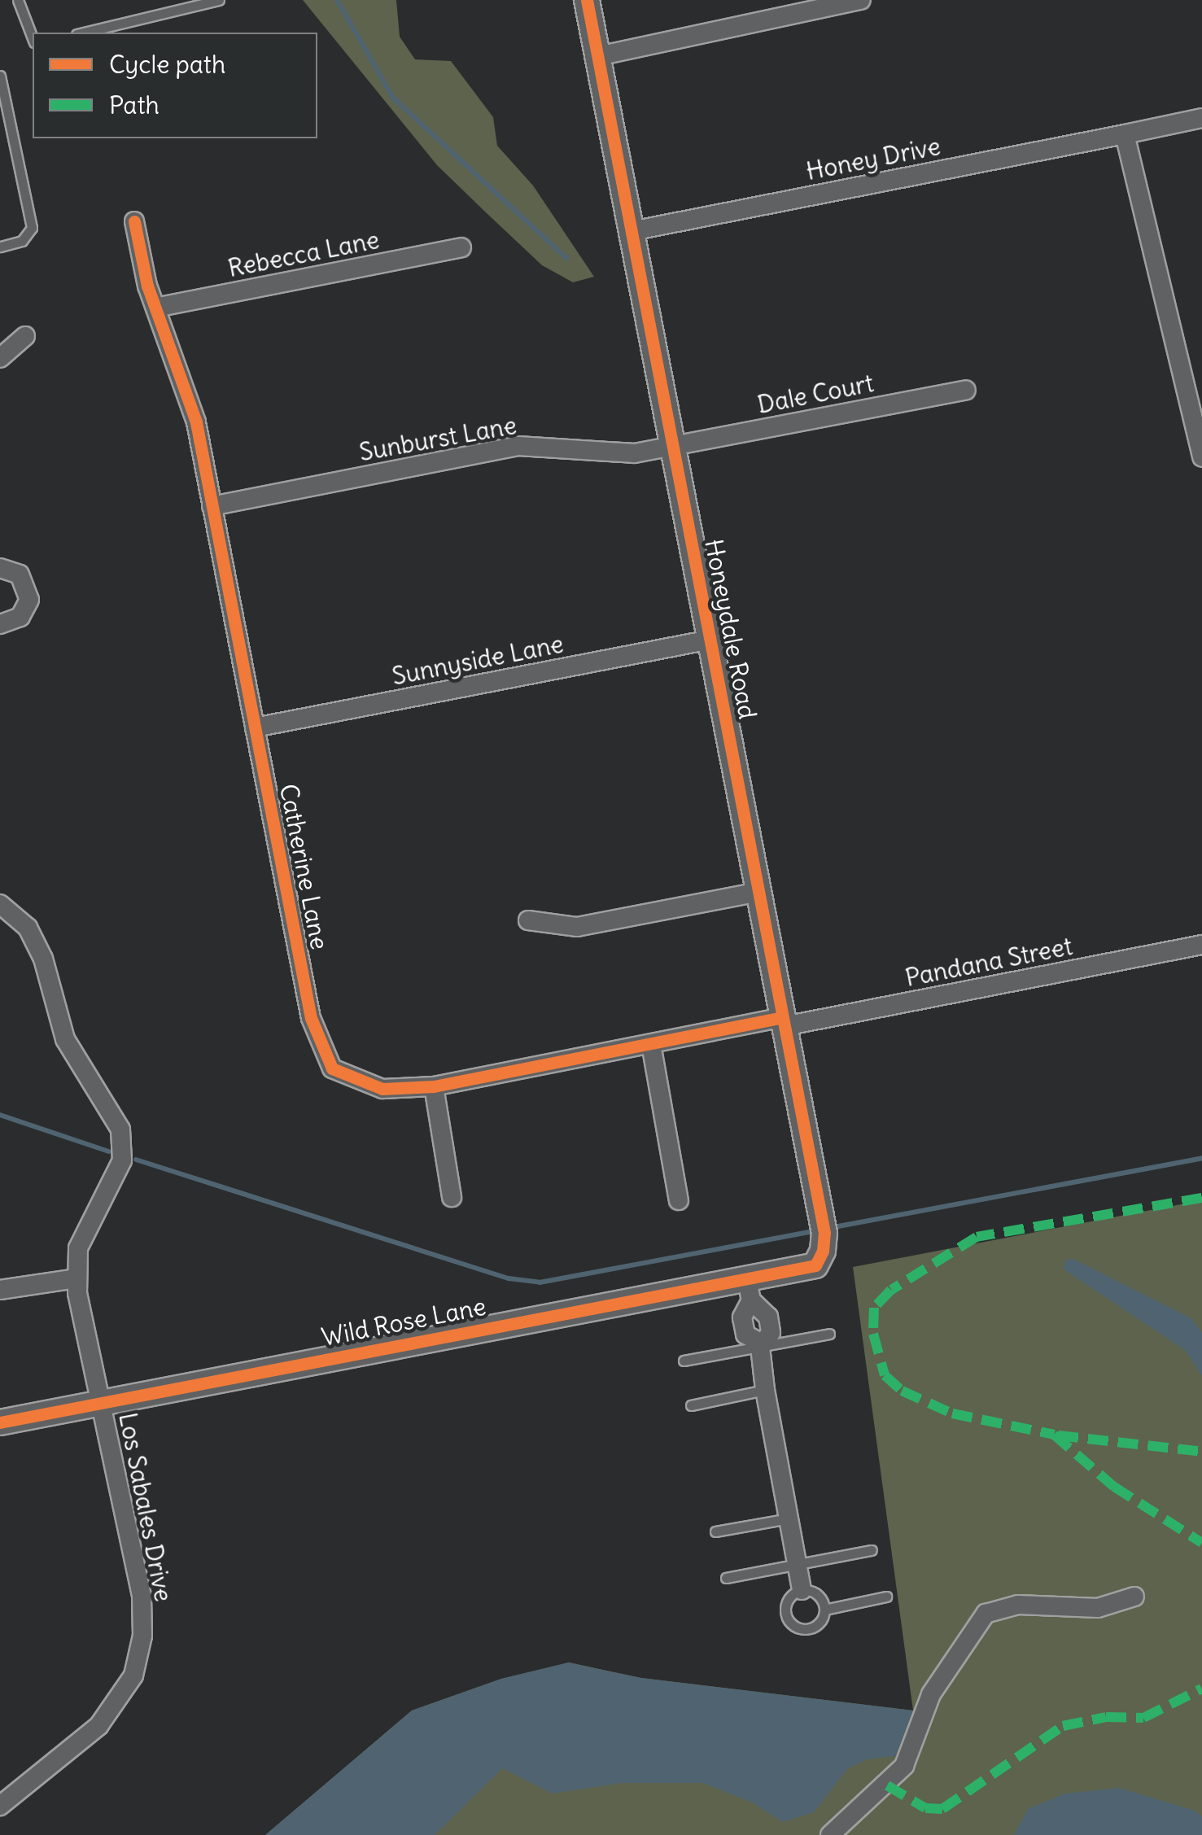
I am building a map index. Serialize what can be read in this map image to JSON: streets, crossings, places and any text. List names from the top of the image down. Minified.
{"streets":{"street":["Honey Drive","Rebecca Lane","Dale Court","Sunburst Lane","Honeydale Road","Sunnyside Lane","Catherine Lane","Pandana Street","Wild Rose Lane","Los Sabales Drive"]},"crossings":[["Honey Drive","Honeydale Road"],["Rebecca Lane","Catherine Lane"],["Dale Court","Sunburst Lane"],["Dale Court","Honeydale Road"],["Sunburst Lane","Honeydale Road"],["Sunburst Lane","Catherine Lane"],["Honeydale Road","Sunnyside Lane"],["Honeydale Road","Catherine Lane"],["Honeydale Road","Pandana Street"],["Honeydale Road","Wild Rose Lane"],["Sunnyside Lane","Catherine Lane"],["Catherine Lane","Pandana Street"],["Wild Rose Lane","Los Sabales Drive"]],"legend":["Cycle path","Path"]}
